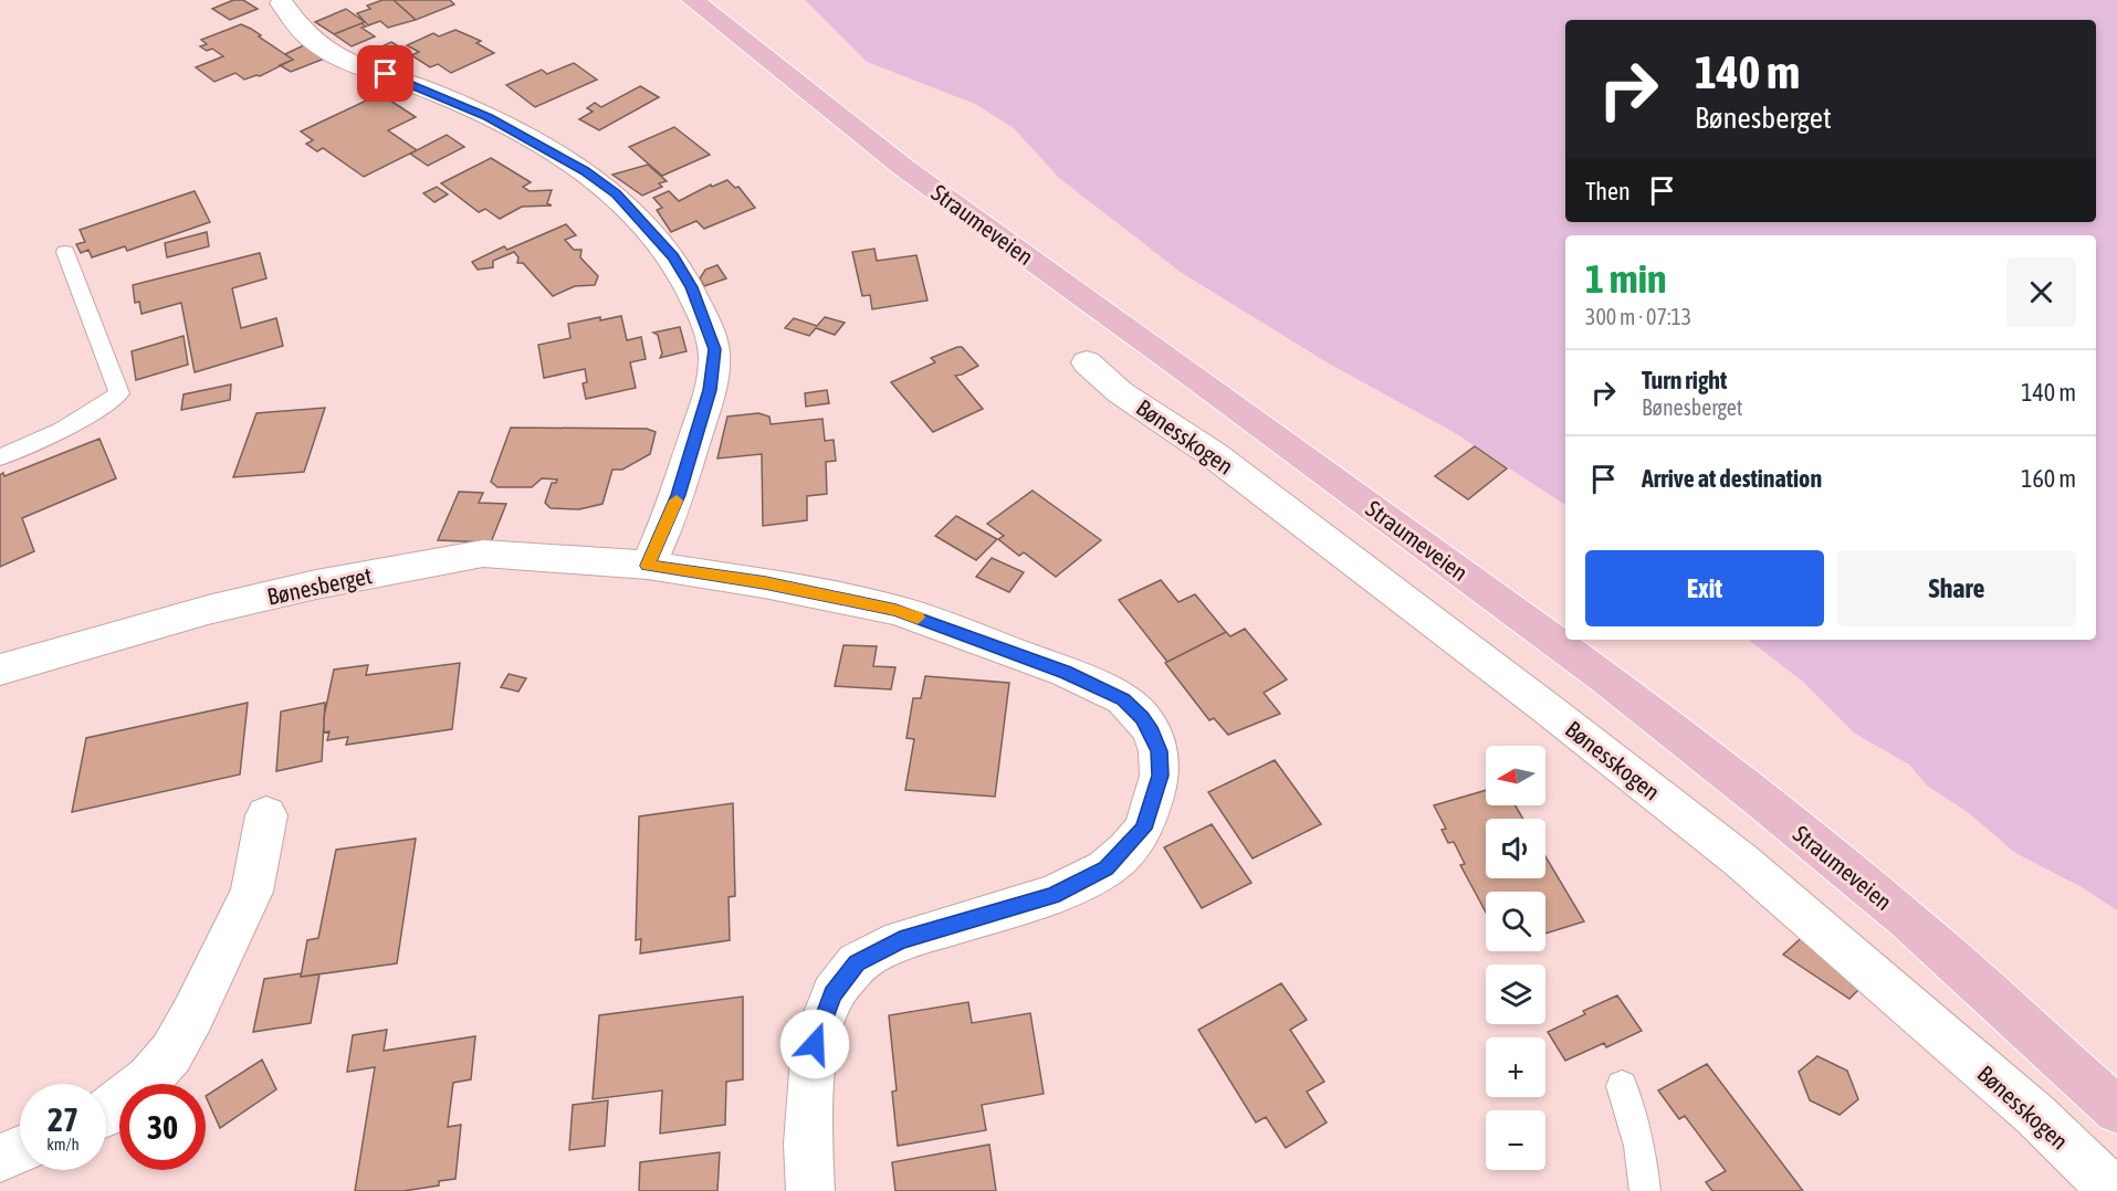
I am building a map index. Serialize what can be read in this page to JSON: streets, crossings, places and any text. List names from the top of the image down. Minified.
{"streets":{"main road":["Straumeveien"],"street":["Bønesskogen","Bønesberget"]},"north":"left","page":{"turn":["140 m","Bønesberget"],"then":"Then","heading":["1 min","300 m · 07:13"],"list":[{"name":"Turn right","note":"Bønesberget","value":"140 m"},{"name":"Arrive at destination","value":"160 m"}],"buttons":["Exit","Share"],"map_buttons":["+","−"],"speed":"27 km/h","limit":"30"}}
